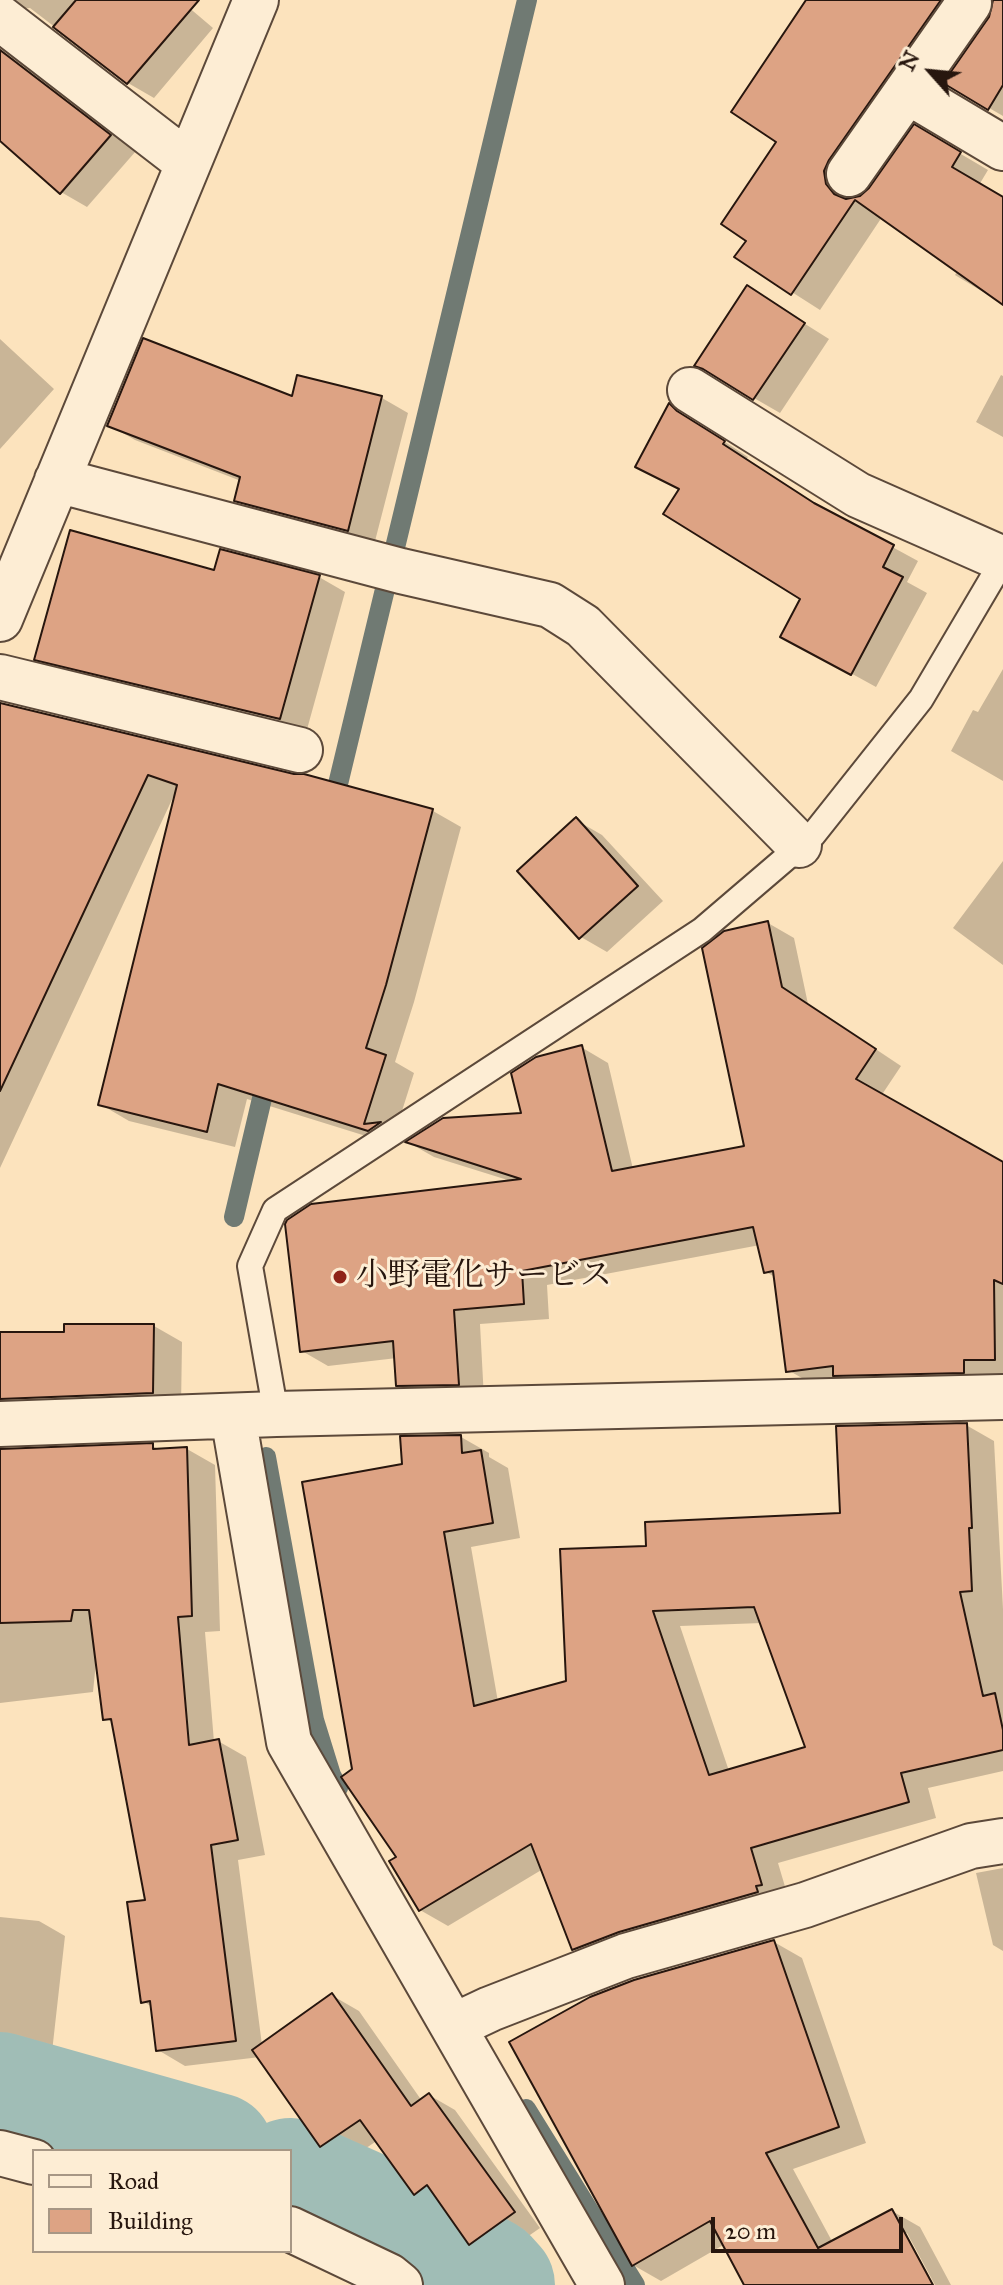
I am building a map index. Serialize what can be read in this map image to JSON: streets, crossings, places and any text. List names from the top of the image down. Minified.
{"places":["小野電化サービス"],"legend":["Road","Building"],"scale_bar":"20 m","north":"top left"}
